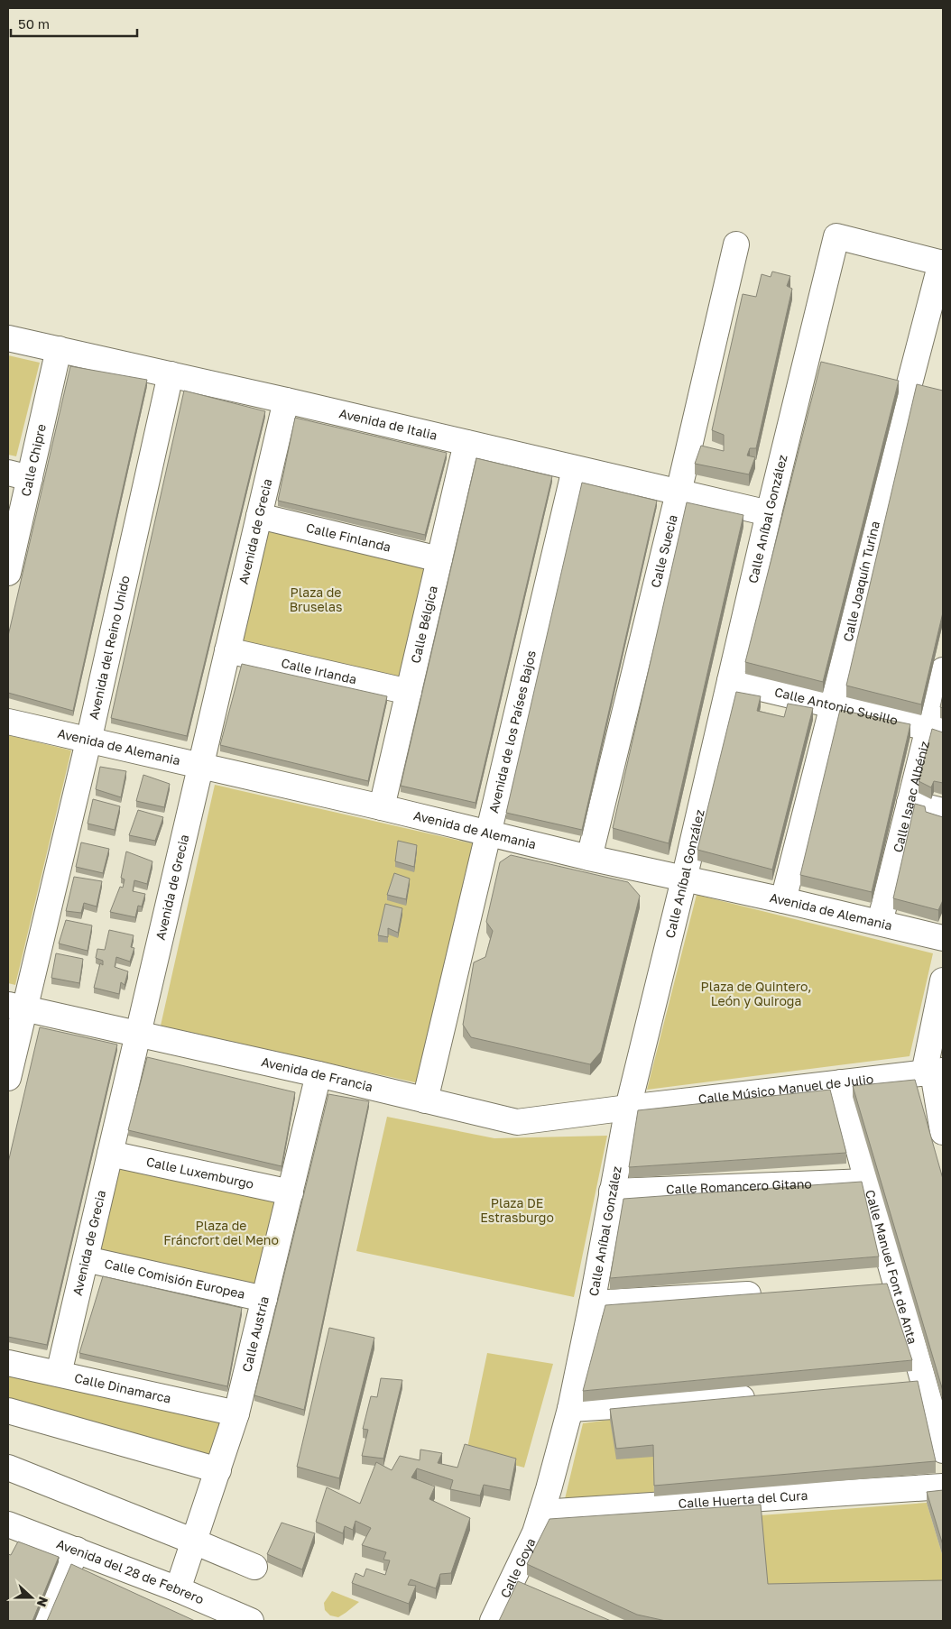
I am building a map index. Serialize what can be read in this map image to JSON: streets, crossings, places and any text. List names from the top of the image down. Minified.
{"streets":{"street":["Avenida de Italia","Calle Chipre","Calle Aníbal González","Avenida de Grecia","Calle Finlanda","Calle Suecia","Calle Joaquín Turina","Calle Bélgica","Avenida del Reino Unido","Calle Irlanda","Calle Antonio Susillo","Avenida de los Países Bajos","Avenida de Alemania","Calle Isaac Albéniz","Avenida de Francia","Calle Músico Manuel de Julio","Calle Luxemburgo","Calle Romancero Gitano","Calle Manuel Font de Anta","Calle Comisión Europea","Calle Austria","Calle Dinamarca","Calle Huerta del Cura","Calle Goya","Avenida del 28 de Febrero"]},"crossings":[["Avenida de Italia","Calle Chipre"],["Avenida de Italia","Calle Aníbal González"],["Avenida de Italia","Avenida de Grecia"],["Avenida de Italia","Calle Suecia"],["Avenida de Italia","Calle Bélgica"],["Avenida de Italia","Avenida del Reino Unido"],["Avenida de Italia","Avenida de los Países Bajos"],["Calle Aníbal González","Calle Joaquín Turina"],["Calle Aníbal González","Calle Antonio Susillo"],["Calle Aníbal González","Avenida de Alemania"],["Calle Aníbal González","Avenida de Francia"],["Calle Aníbal González","Calle Músico Manuel de Julio"],["Calle Aníbal González","Calle Romancero Gitano"],["Calle Aníbal González","Calle Huerta del Cura"],["Calle Aníbal González","Calle Goya"],["Avenida de Grecia","Calle Finlanda"],["Avenida de Grecia","Calle Irlanda"],["Avenida de Grecia","Avenida de Alemania"],["Avenida de Grecia","Avenida de Francia"],["Avenida de Grecia","Calle Luxemburgo"],["Avenida de Grecia","Calle Comisión Europea"],["Avenida de Grecia","Calle Dinamarca"],["Calle Finlanda","Calle Bélgica"],["Calle Suecia","Avenida de Alemania"],["Calle Joaquín Turina","Calle Antonio Susillo"],["Calle Joaquín Turina","Avenida de Alemania"],["Calle Bélgica","Calle Irlanda"],["Calle Bélgica","Avenida de Alemania"],["Avenida del Reino Unido","Avenida de Alemania"],["Avenida del Reino Unido","Avenida de Francia"],["Calle Antonio Susillo","Calle Isaac Albéniz"],["Avenida de los Países Bajos","Avenida de Alemania"],["Avenida de los Países Bajos","Avenida de Francia"],["Avenida de Alemania","Calle Isaac Albéniz"],["Avenida de Francia","Calle Músico Manuel de Julio"],["Avenida de Francia","Calle Austria"],["Calle Músico Manuel de Julio","Calle Manuel Font de Anta"],["Calle Luxemburgo","Calle Austria"],["Calle Romancero Gitano","Calle Manuel Font de Anta"],["Calle Comisión Europea","Calle Austria"],["Calle Austria","Calle Dinamarca"],["Calle Austria","Avenida del 28 de Febrero"],["Calle Huerta del Cura","Calle Goya"]],"parks":["Plaza de Bruselas","Plaza de Quintero, León y Quiroga","Plaza DE Estrasburgo","Plaza de Fráncfort del Meno"],"scale_bar":"50 m","north":"right"}
